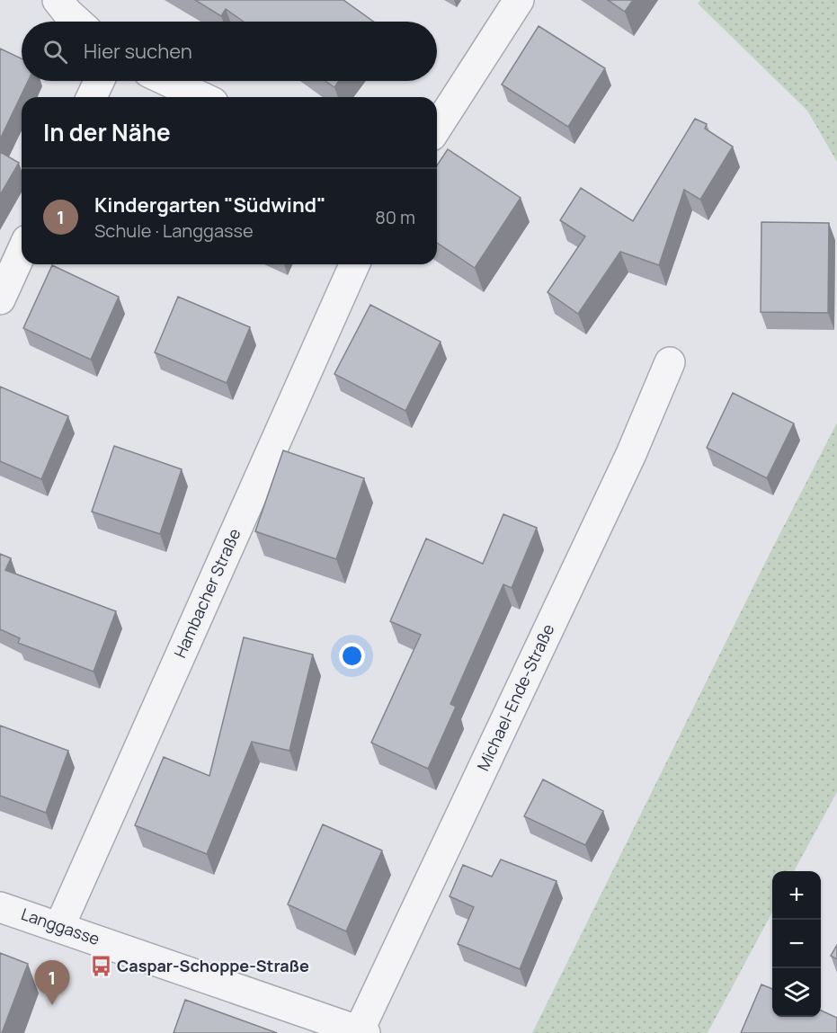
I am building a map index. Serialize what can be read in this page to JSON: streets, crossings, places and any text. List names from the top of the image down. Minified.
{"streets":{"street":["Hambacher Straße","Michael-Ende-Straße","Langgasse"]},"crossings":[["Hambacher Straße","Langgasse"],["Michael-Ende-Straße","Langgasse"]],"places":{"bus stop":["Caspar-Schoppe-Straße"]},"page":{"search":"Hier suchen","heading":"In der Nähe","list":[{"mark":"1","name":"Kindergarten \"Südwind\"","note":"Schule · Langgasse","value":"80 m"}],"map_buttons":["+","−"],"pins":"1"}}
